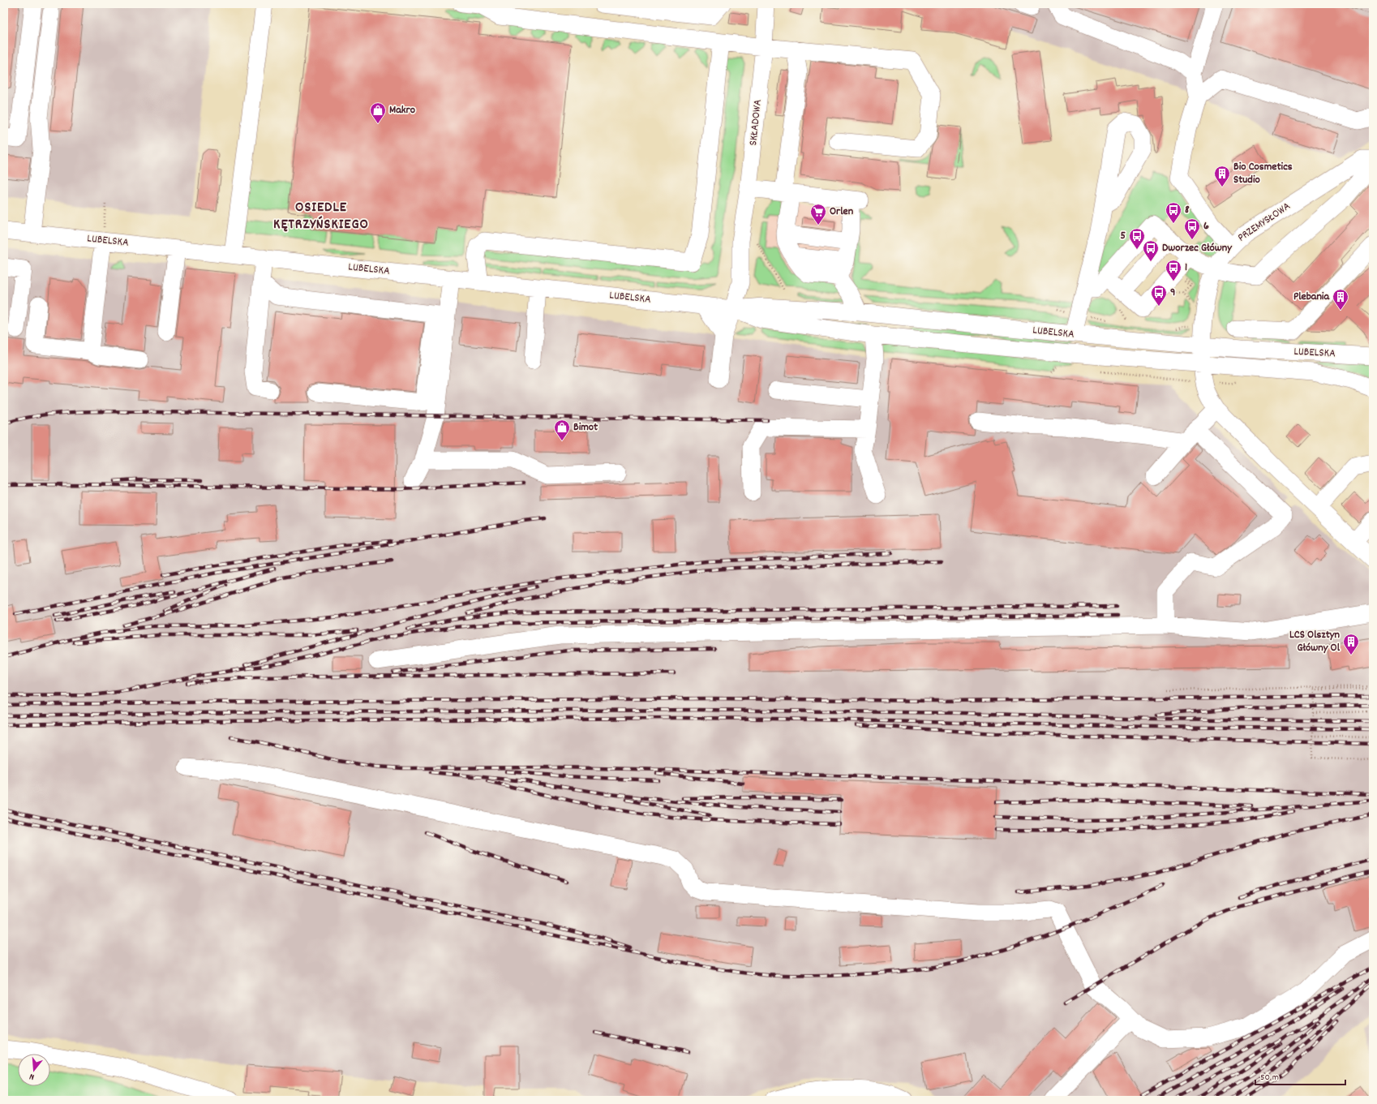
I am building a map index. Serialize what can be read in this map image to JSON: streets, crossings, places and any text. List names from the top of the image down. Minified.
{"streets":{"street":["SKŁADOWA","PRZEMYSŁOWA","LUBELSKA"]},"crossings":[["SKŁADOWA","LUBELSKA"],["PRZEMYSŁOWA","LUBELSKA"]],"districts":["OSIEDLE KĘTRZYŃSKIEGO"],"places":{"shop":["Makro","Bimot"],"building":["Bio Cosmetics Studio","Plebania","LCS Olsztyn Główny Ol"],"bus stop":["8","6","5","Dworzec Główny","1","9"],"supermarket":["Orlen"]},"scale_bar":"50 m","north":"bottom"}
